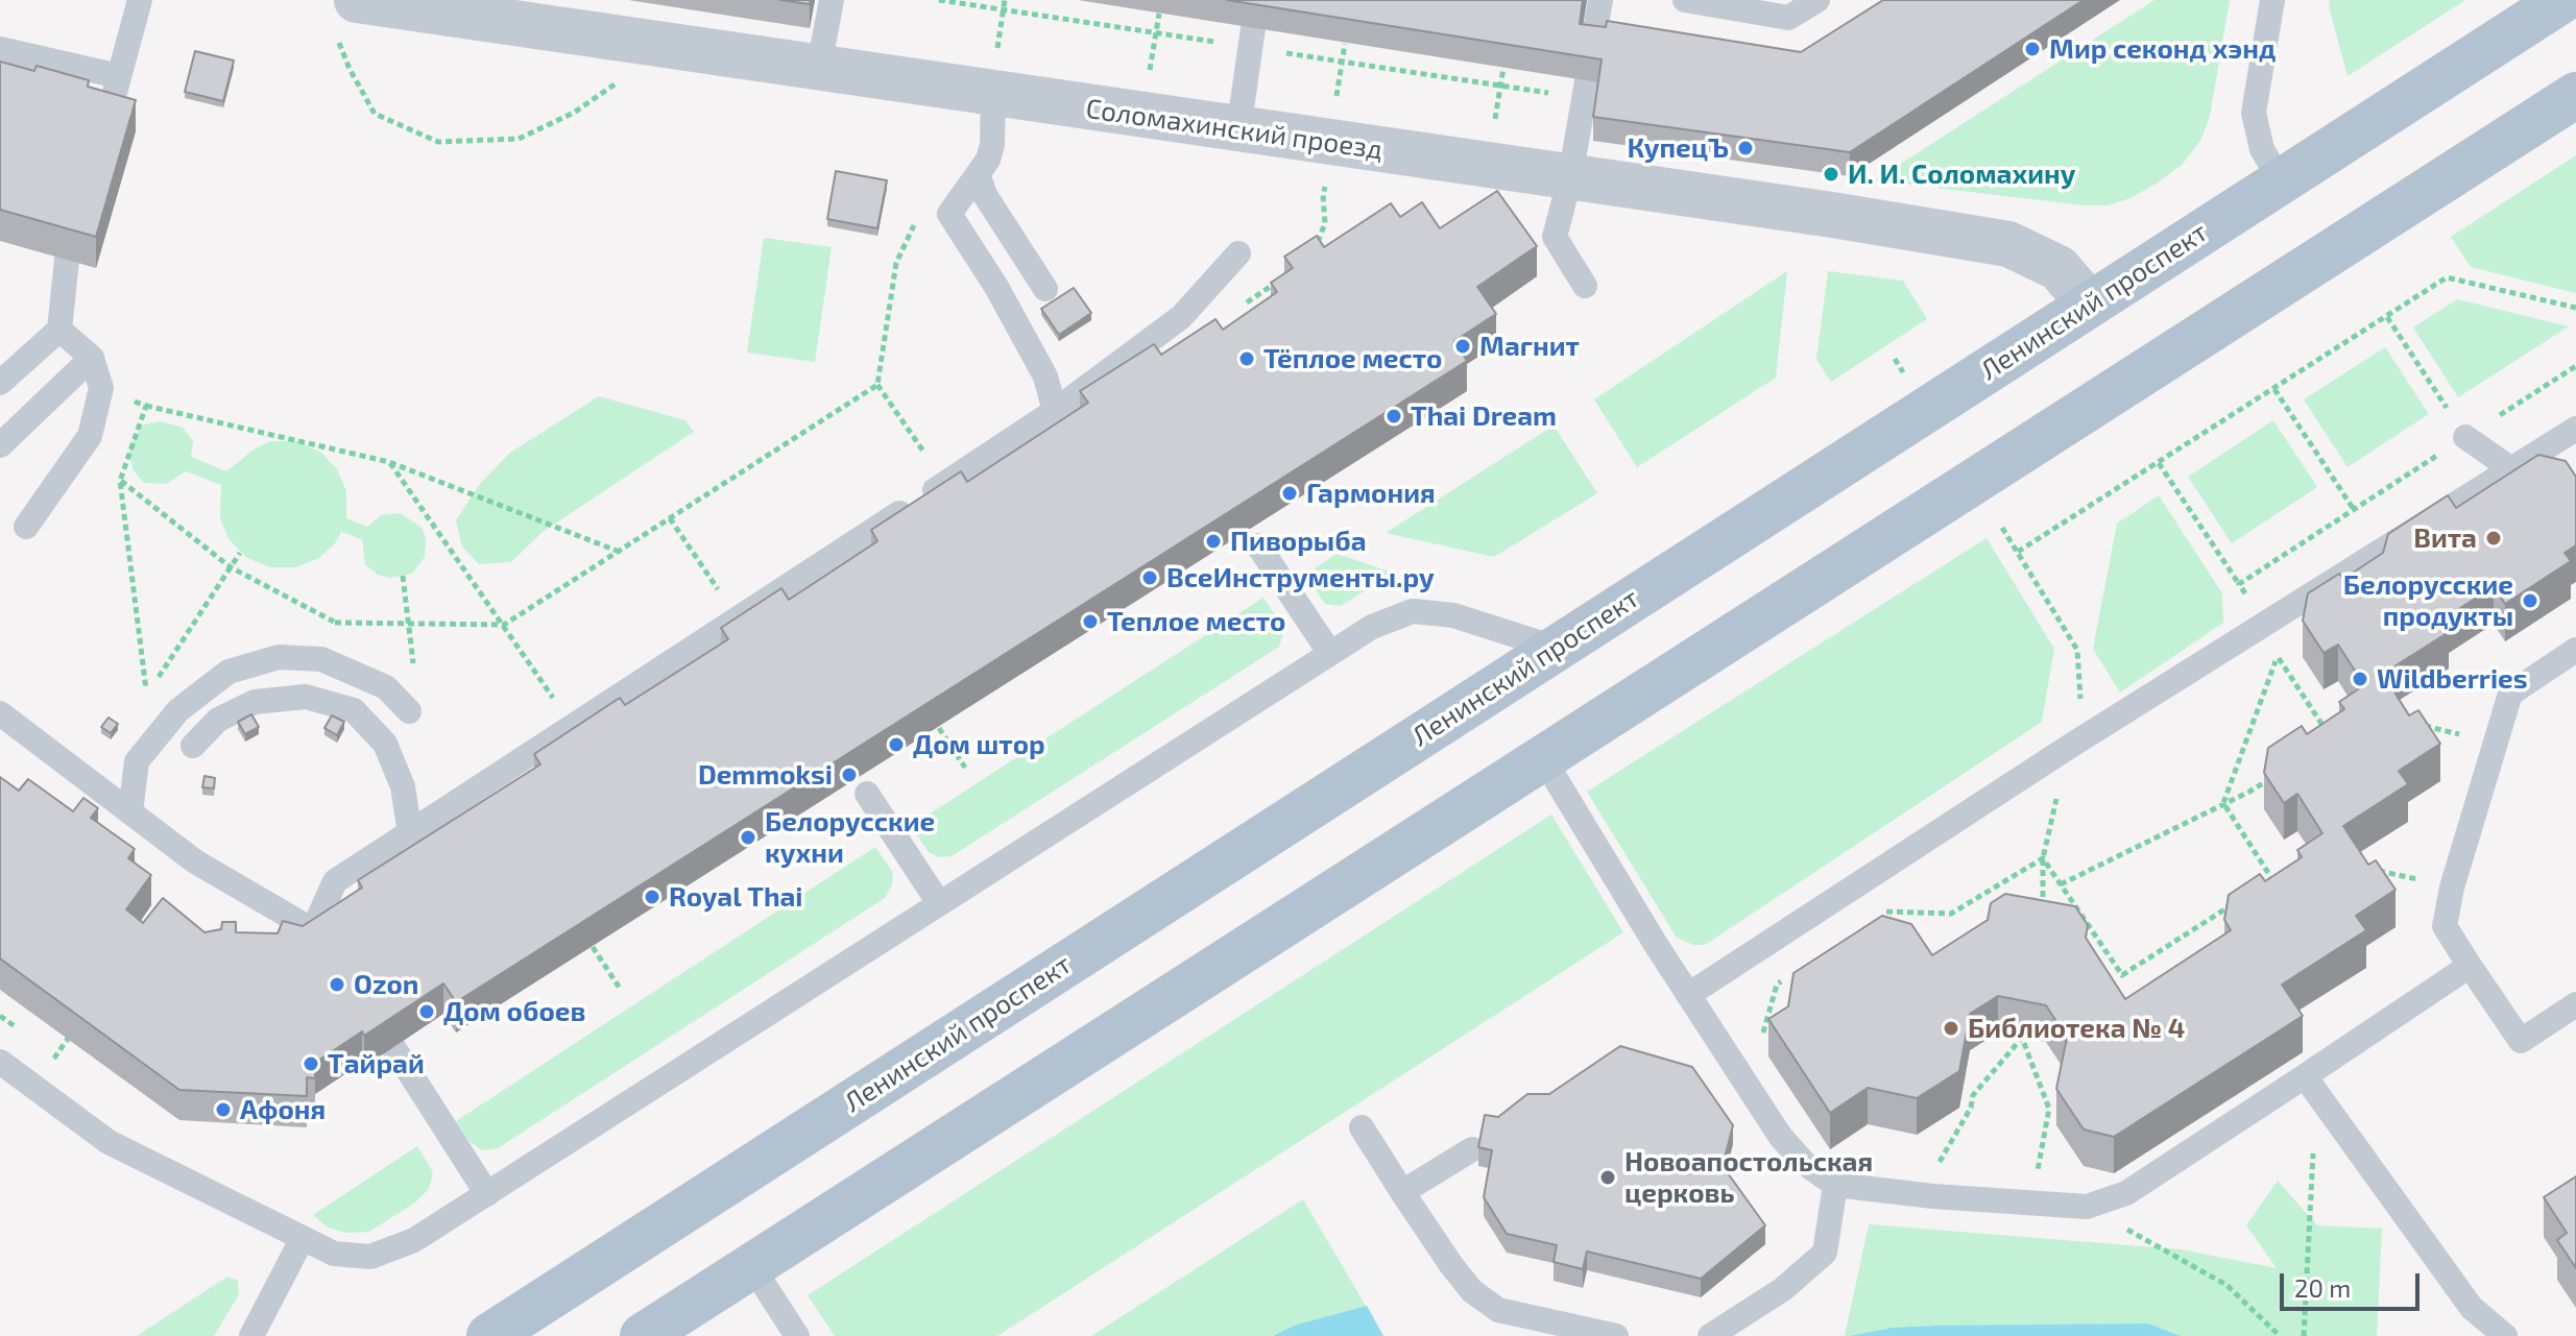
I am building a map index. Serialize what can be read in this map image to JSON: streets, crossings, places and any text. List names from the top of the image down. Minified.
{"streets":{"main road":["Ленинский проспект"],"street":["Соломахинский проезд"]},"crossings":[["Соломахинский проезд","Ленинский проспект"]],"places":["Мир секонд хэнд","КупецЪ","И. И. Соломахину","Магнит","Тёплое место","Thai Dream","Гармония","Вита","Пиворыба","ВсеИнструменты.ру","Белорусские продукты","Теплое место","Wildberries","Дом штор","Demmoksi","Белорусские кухни","Royal Thai","Ozon","Дом обоев","Библиотека № 4","Тайрай","Афоня","Новоапостольская церковь"],"scale_bar":"20 m"}
